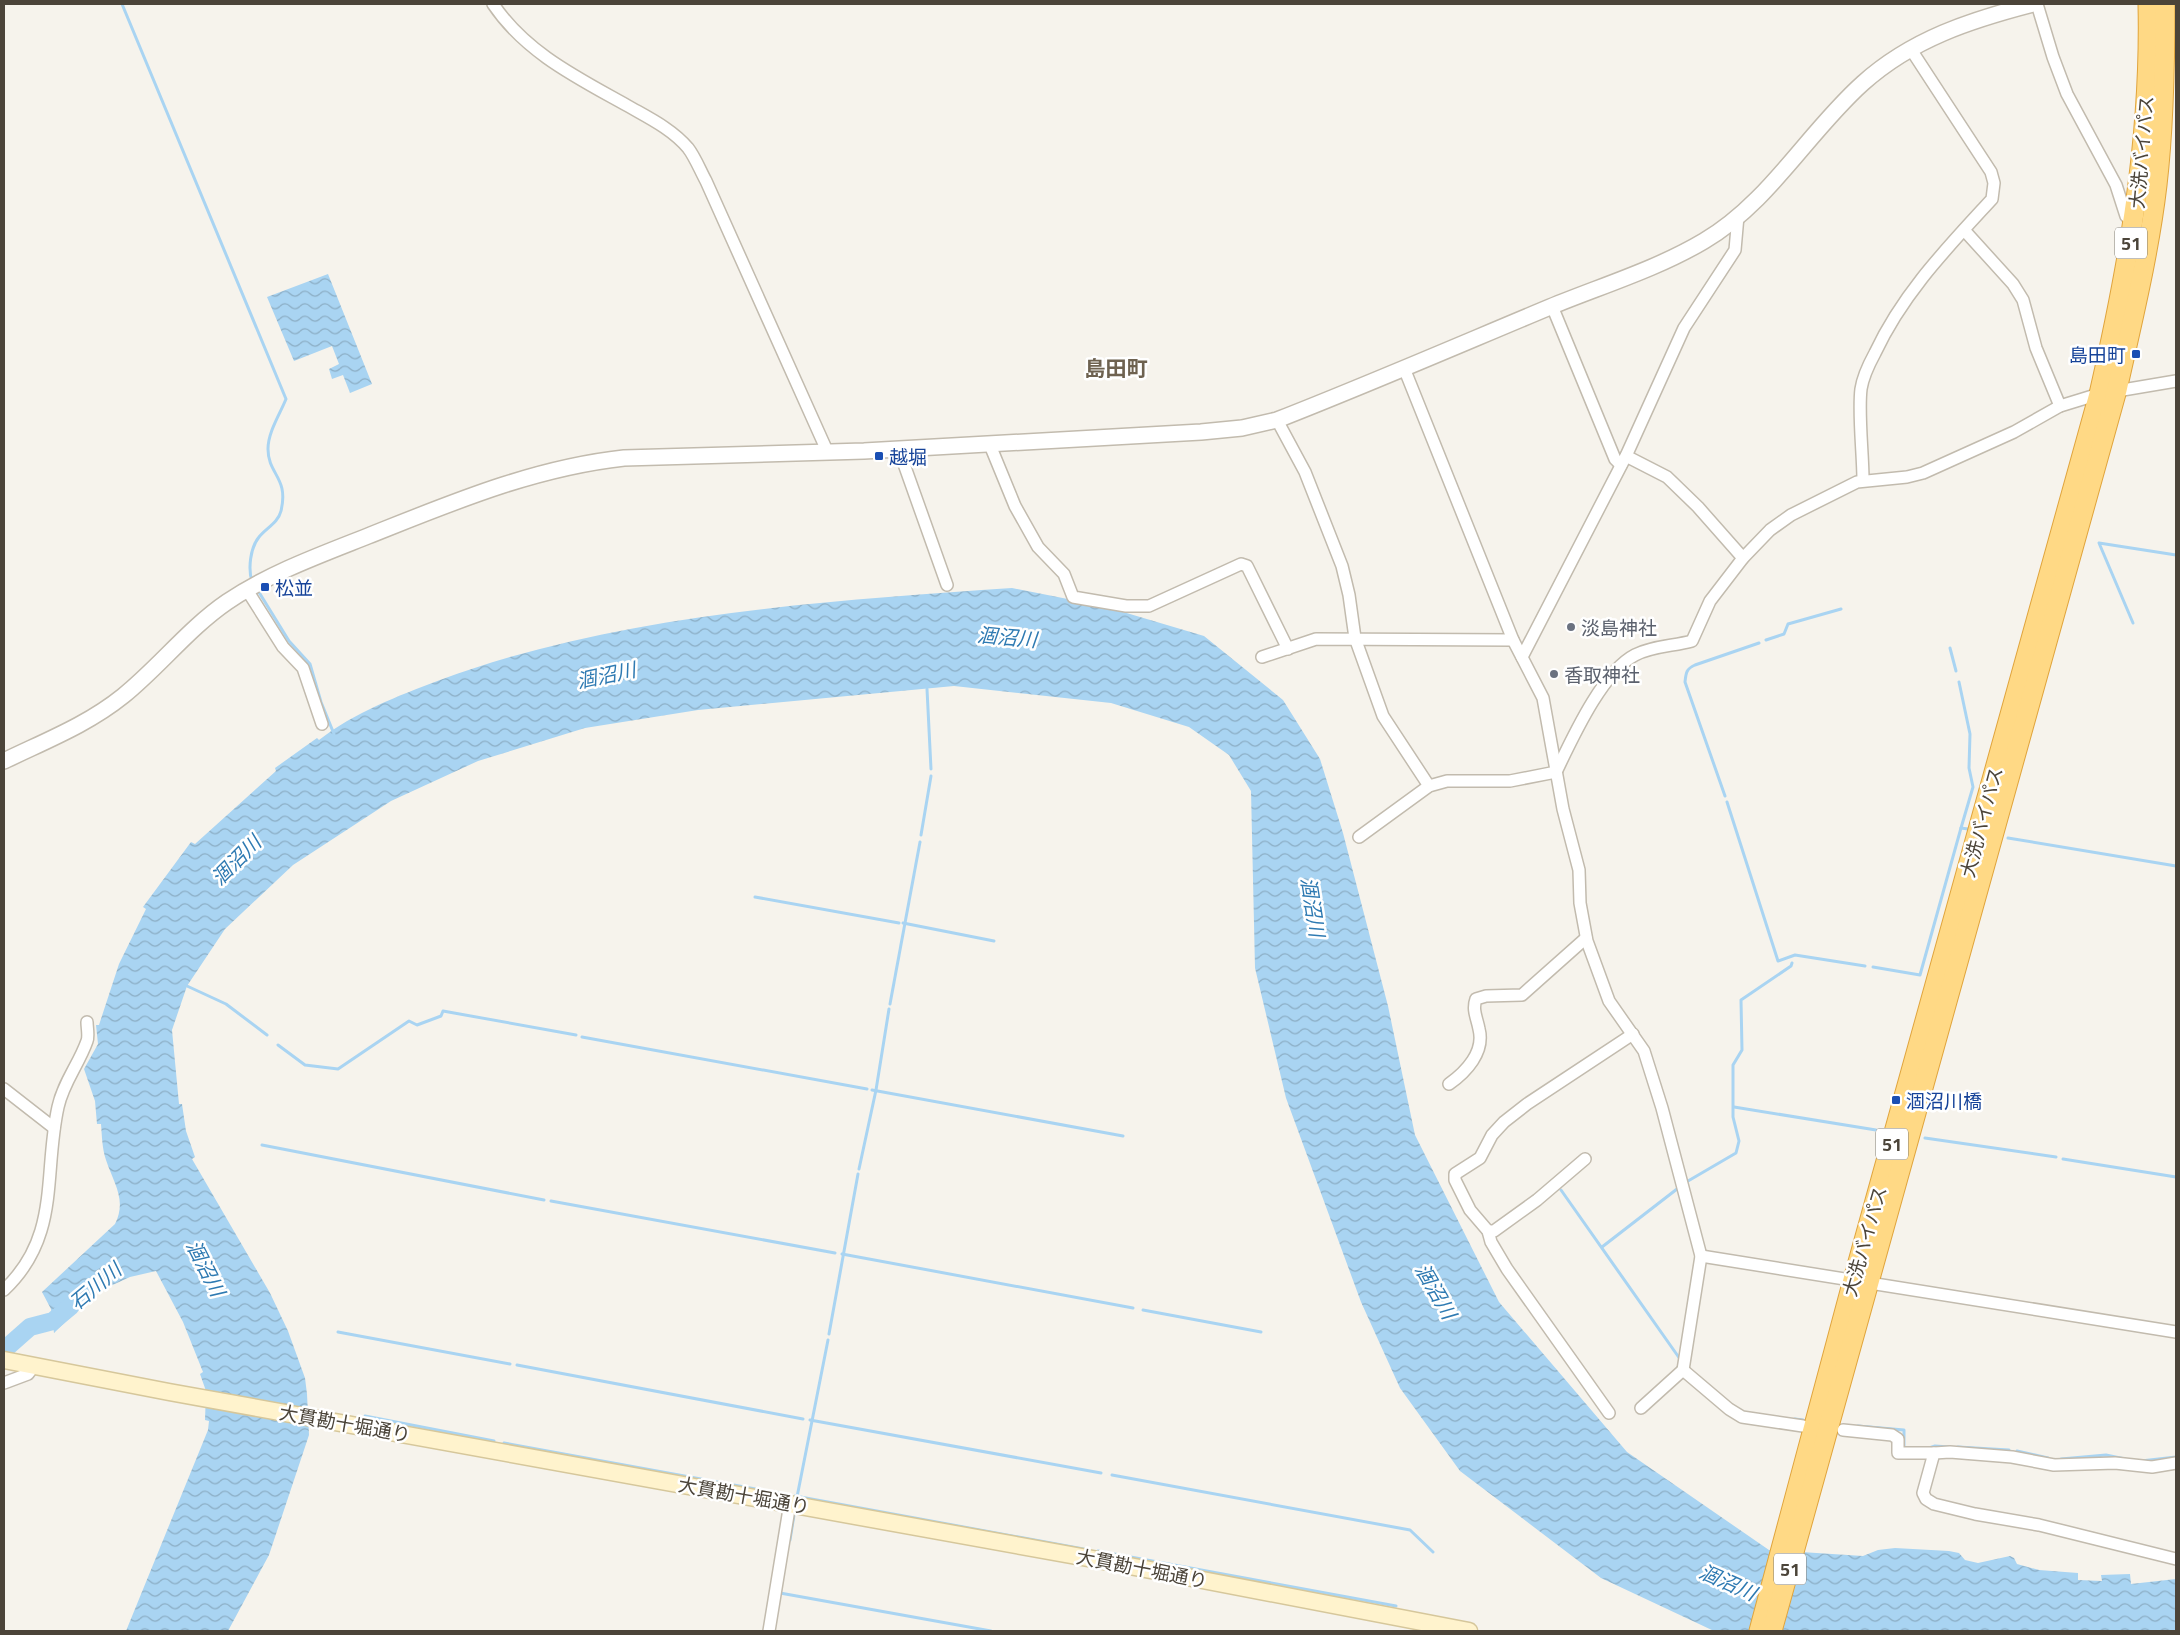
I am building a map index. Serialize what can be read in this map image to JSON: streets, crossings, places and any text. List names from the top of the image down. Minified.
{"streets":{"highway":["大洗バイパス","51"],"main road":["大貫勘十堀通り"]},"districts":["島田町"],"water":["涸沼川","石川川"],"places":{"transit":["島田町","越堀","松並","涸沼川橋"],"other":["淡島神社","香取神社"]}}
